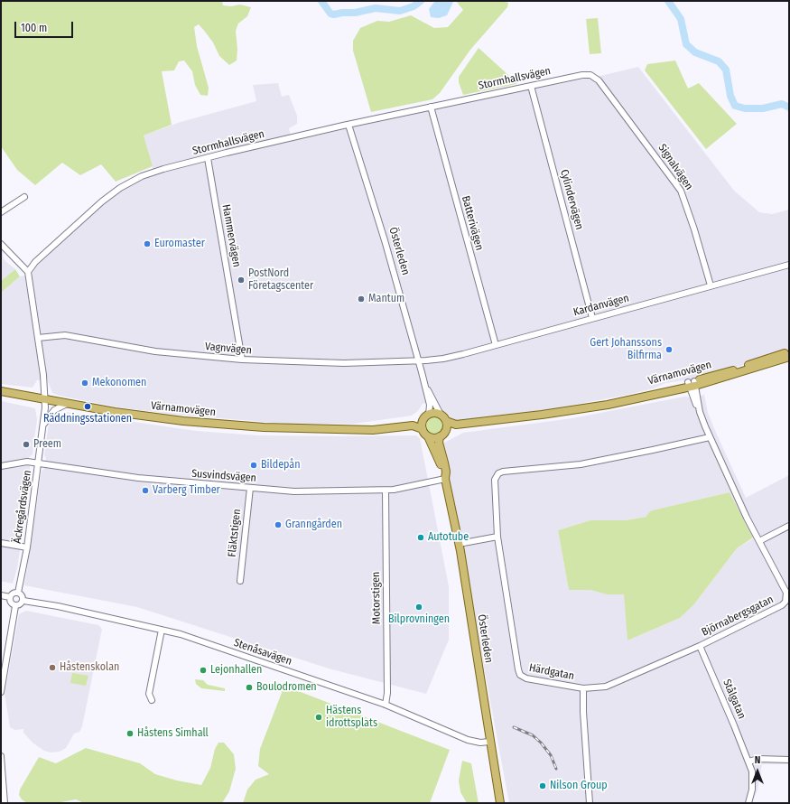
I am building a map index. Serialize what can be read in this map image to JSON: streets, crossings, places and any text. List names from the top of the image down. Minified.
{"streets":{"main road":["Österleden","Värnamovägen"],"street":["Stormhallsvägen","Signalvägen","Cylindervägen","Batterivägen","Hammervägen","Kardanvägen","Vagnvägen","Susvindsvägen","Äckregårdsvägen","Fläktstigen","Motorstigen","Björnabergsgatan","Stenåsavägen","Härdgatan","Stålgatan"]},"crossings":[["Stormhallsvägen","Signalvägen"],["Stormhallsvägen","Cylindervägen"],["Stormhallsvägen","Batterivägen"],["Stormhallsvägen","Hammervägen"],["Stormhallsvägen","Österleden"],["Signalvägen","Kardanvägen"],["Cylindervägen","Kardanvägen"],["Batterivägen","Kardanvägen"],["Hammervägen","Vagnvägen"],["Österleden","Kardanvägen"],["Österleden","Vagnvägen"],["Österleden","Värnamovägen"],["Österleden","Susvindsvägen"],["Österleden","Stenåsavägen"],["Kardanvägen","Vagnvägen"],["Värnamovägen","Äckregårdsvägen"],["Värnamovägen","Björnabergsgatan"],["Susvindsvägen","Äckregårdsvägen"],["Susvindsvägen","Fläktstigen"],["Susvindsvägen","Motorstigen"],["Äckregårdsvägen","Stenåsavägen"],["Motorstigen","Stenåsavägen"],["Björnabergsgatan","Härdgatan"],["Björnabergsgatan","Stålgatan"]],"places":["Euromaster","PostNord Företagscenter","Mantum","Gert Johanssons Bilfirma","Mekonomen","Räddningsstationen","Preem","Bildepån","Varberg Timber","Granngården","Autotube","Bilprovningen","Håstenskolan","Lejonhallen","Boulodromen","Hästens idrottsplats","Håstens Simhall","Nilson Group"],"scale_bar":"100 m","north":"top"}
